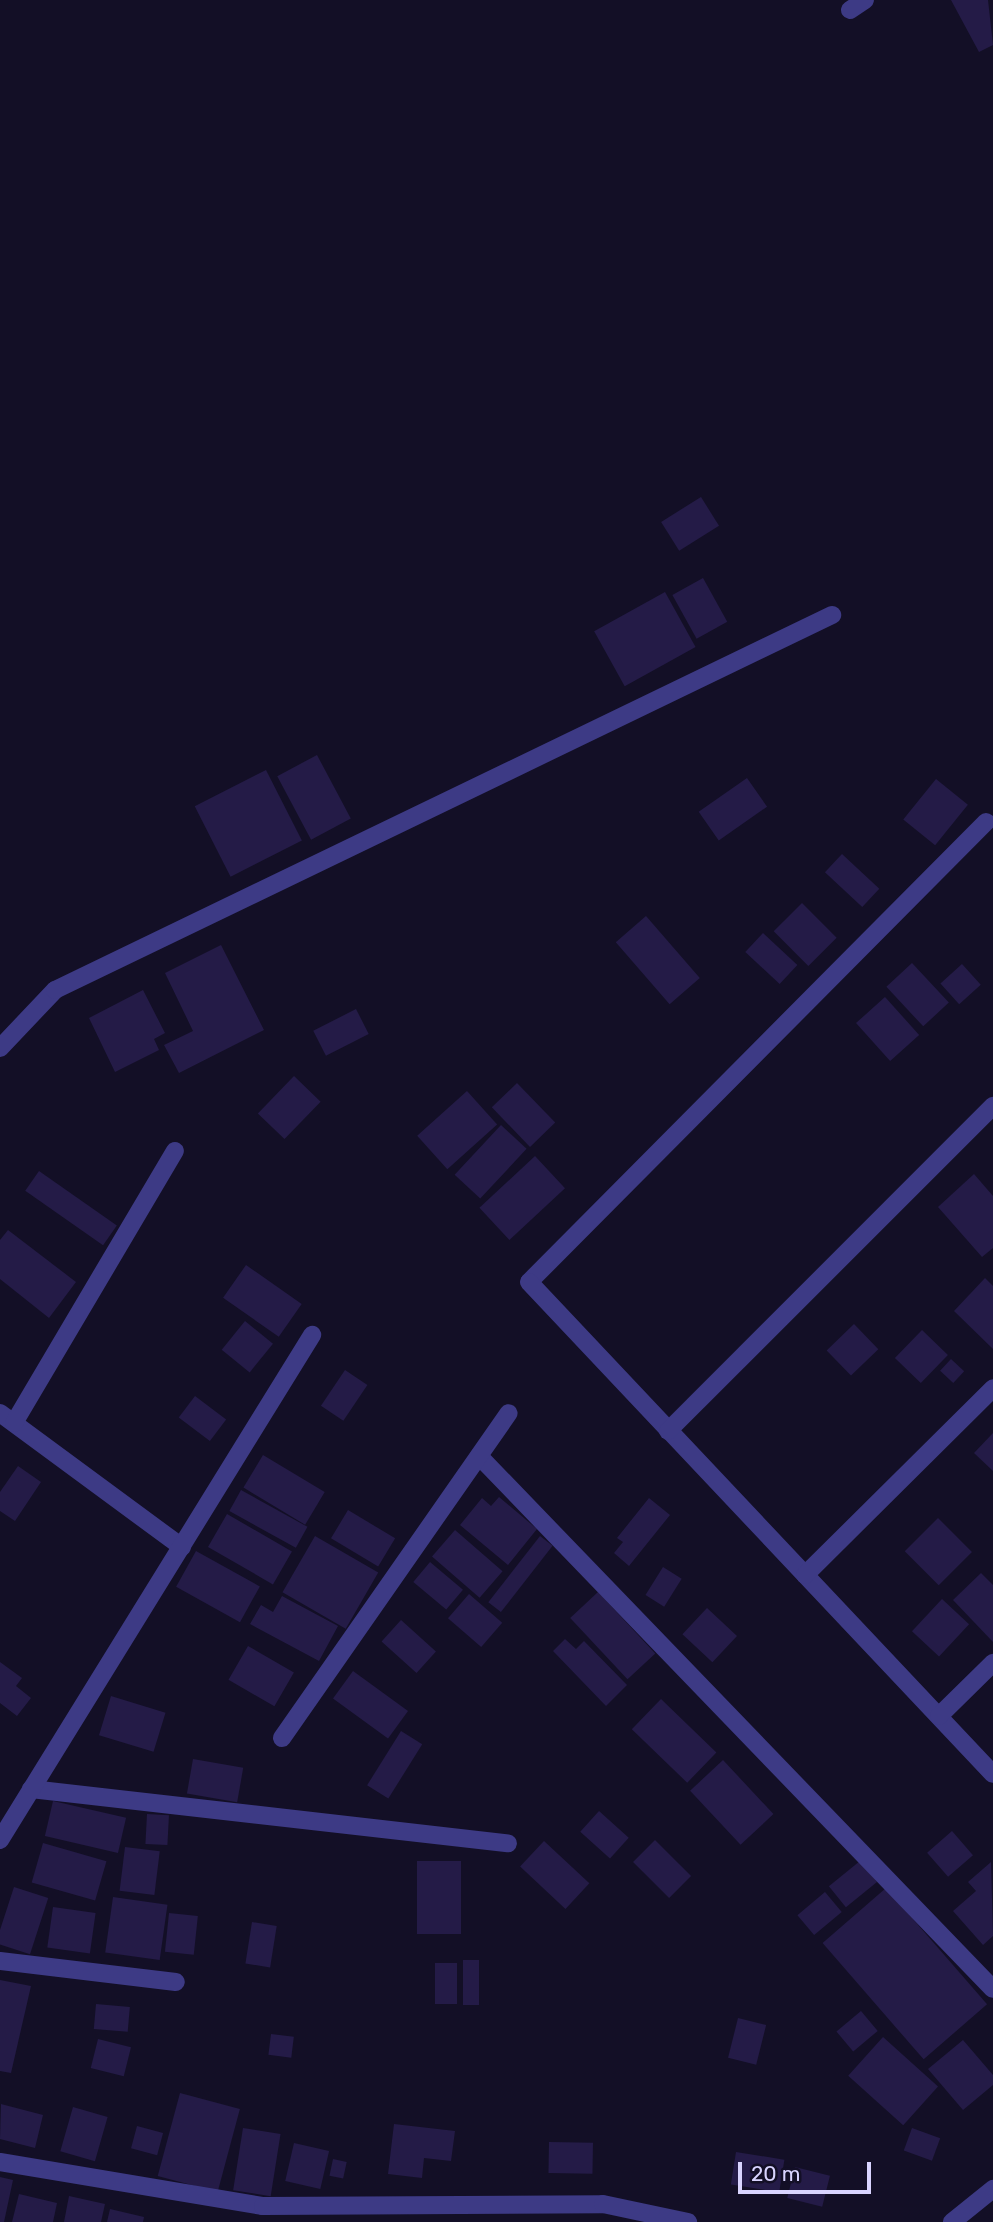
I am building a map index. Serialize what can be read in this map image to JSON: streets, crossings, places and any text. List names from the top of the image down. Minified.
{"scale_bar":"20 m"}
